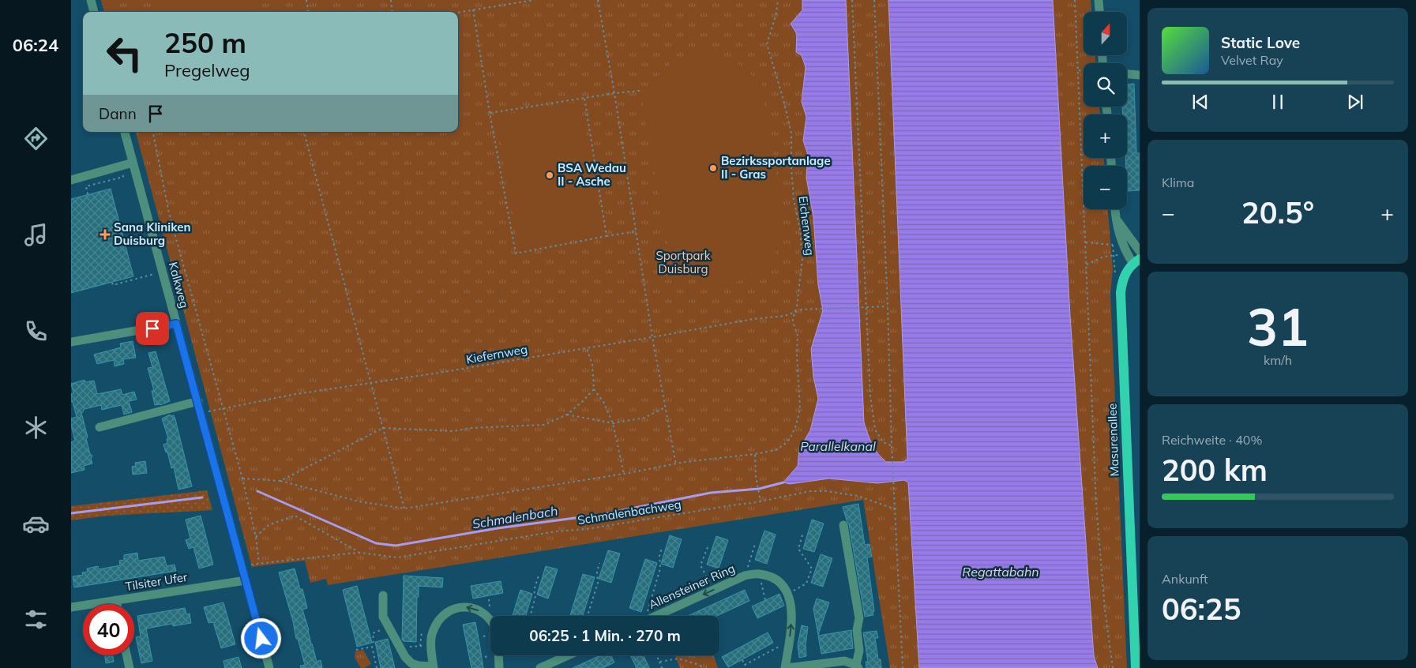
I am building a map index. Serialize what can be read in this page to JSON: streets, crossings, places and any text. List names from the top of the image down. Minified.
{"streets":{"main road":["Masurenallee"],"street":["Kalkweg","Tilsiter Ufer","Allensteiner Ring"],"path":["Eichenweg","Kiefernweg","Schmalenbachweg"]},"crossings":[["Eichenweg","Kiefernweg"],["Kalkweg","Kiefernweg"],["Kalkweg","Schmalenbachweg"],["Kalkweg","Tilsiter Ufer"]],"one_way":["Allensteiner Ring"],"water":["Parallelkanal","Schmalenbach","Regattabahn"],"parks":["Sportpark Duisburg"],"places":{"other":["Bezirkssportanlage II - Gras","BSA Wedau II - Asche"],"health":["Sana Kliniken Duisburg"]},"north":"top","page":{"tabs":"06:24","map_buttons":["+","−"],"turn":["250 m","Pregelweg"],"song":["Static Love","Velvet Ray"],"then":"Dann","tile":["Klima",["31","km/h"],["Reichweite · 40%","200 km"],["Ankunft","06:25"]],"heat":["−","20.5°","+"],"limit":"40","trip":"06:25 · 1 Min. · 270 m"}}
